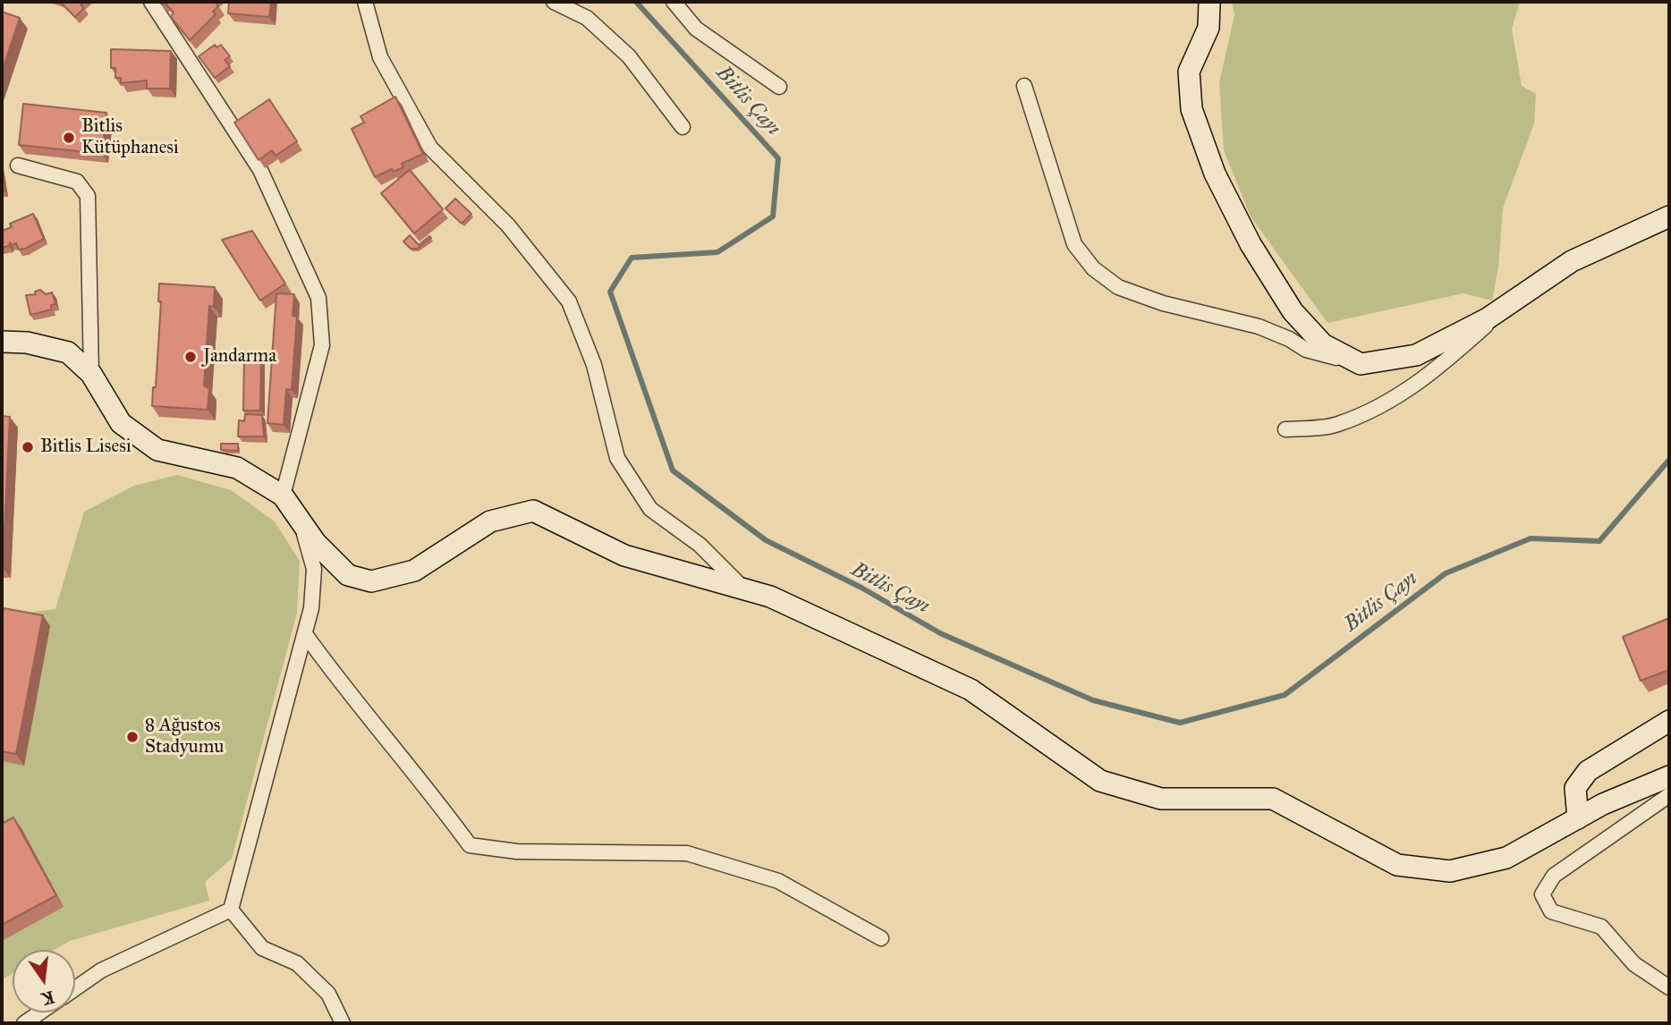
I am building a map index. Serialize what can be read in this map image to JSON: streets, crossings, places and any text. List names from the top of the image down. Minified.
{"water":["Bitlis Çayı"],"places":["Bitlis Kütüphanesi","Jandarma","Bitlis Lisesi","8 Ağustos Stadyumu"],"north":"bottom"}
